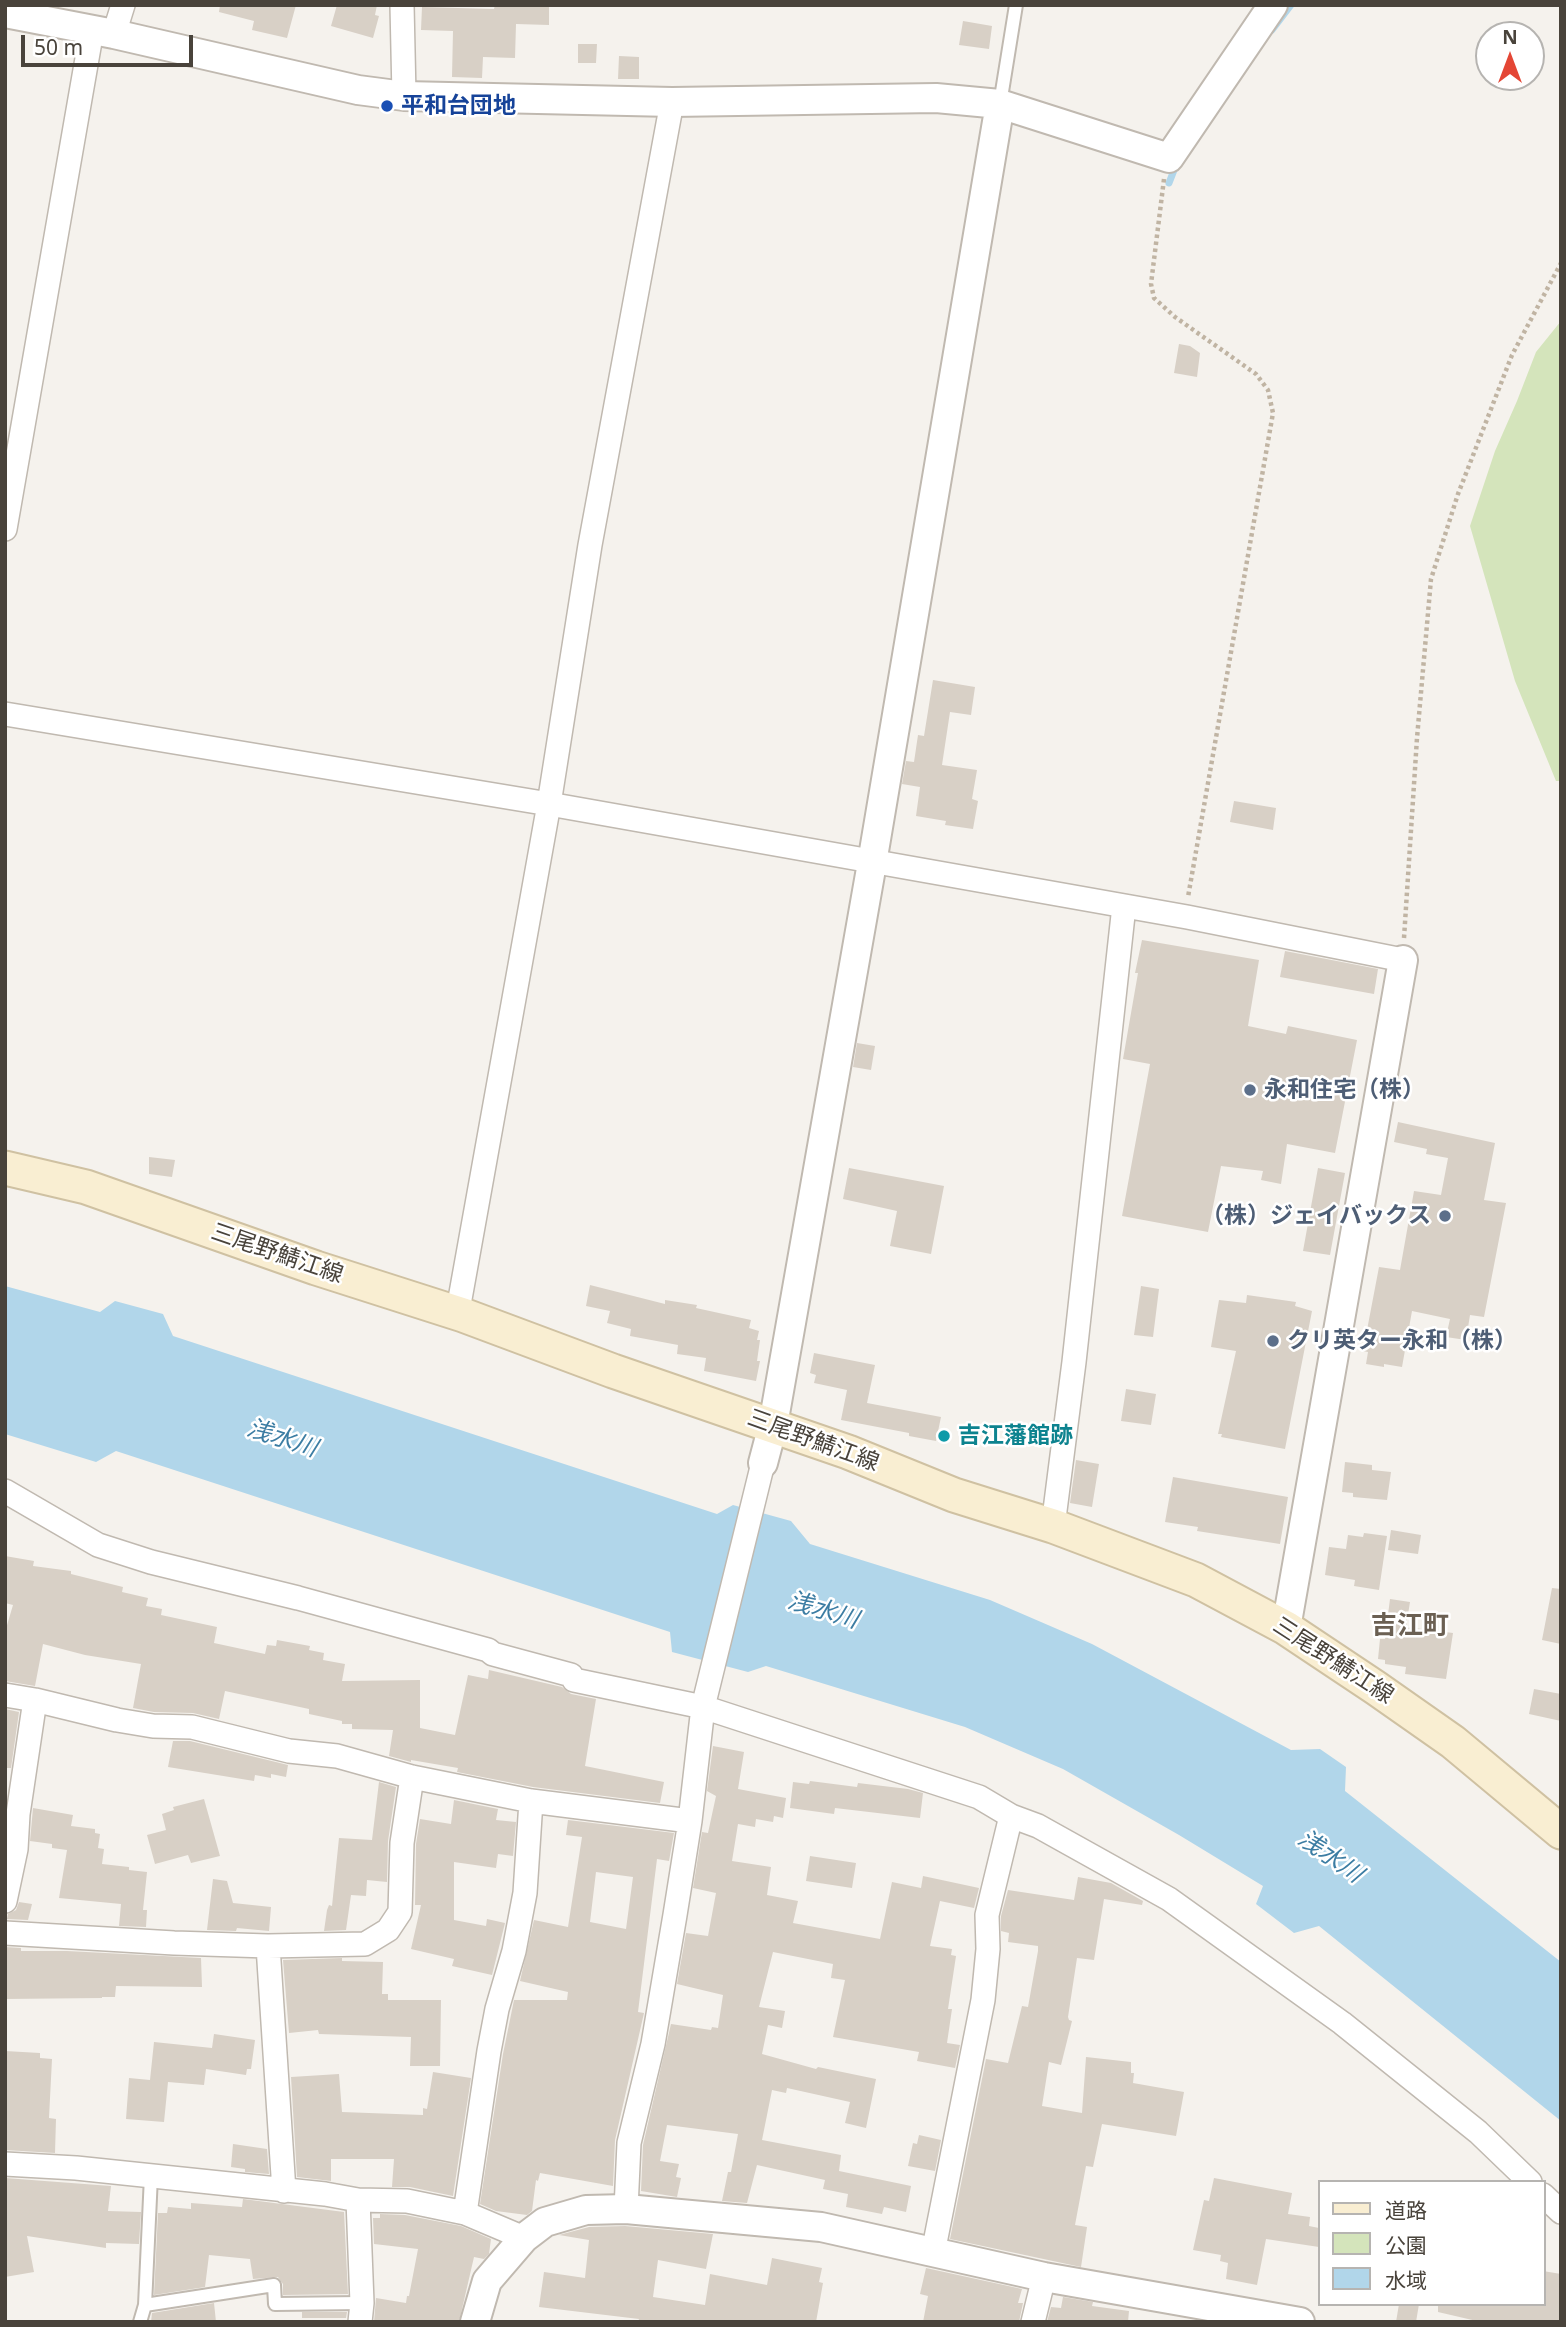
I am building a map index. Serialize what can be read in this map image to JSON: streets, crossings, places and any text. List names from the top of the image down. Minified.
{"streets":{"main road":["三尾野鯖江線"]},"districts":["吉江町"],"water":["浅水川"],"places":["平和台団地","永和住宅（株）","（株）ジェイバックス","クリ英ター永和（株）","吉江藩館跡"],"legend":["道路","公園","水域"],"scale_bar":"50 m","north":"top"}
